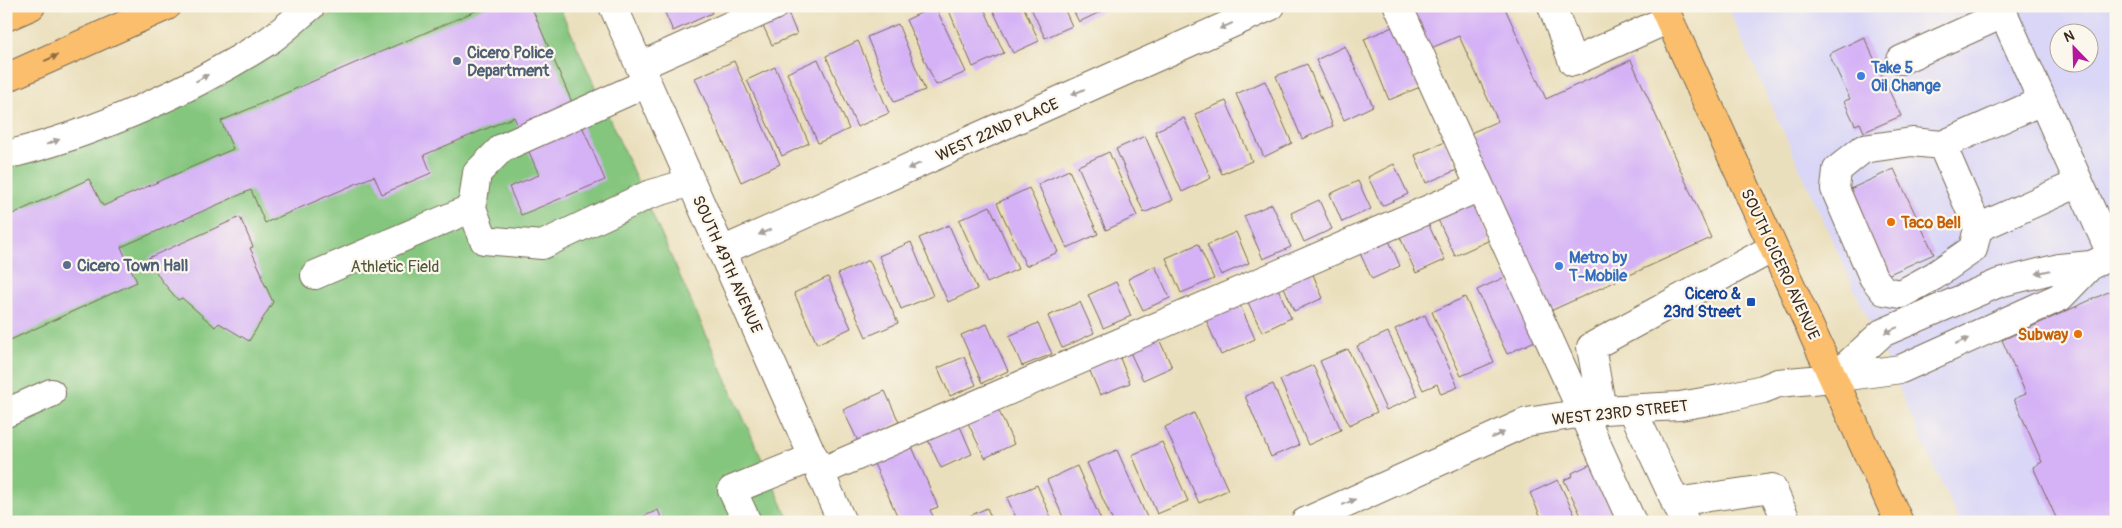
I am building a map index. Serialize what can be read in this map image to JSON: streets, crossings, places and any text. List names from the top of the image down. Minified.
{"streets":{"main road":["SOUTH CICERO AVENUE"],"street":["WEST 22ND PLACE","SOUTH 49TH AVENUE","WEST 23RD STREET"]},"crossings":[["WEST 22ND PLACE","SOUTH 49TH AVENUE"],["SOUTH CICERO AVENUE","WEST 23RD STREET"]],"parks":["Athletic Field"],"places":{"other":["Cicero Police Department","Take 5 Oil Change","Taco Bell","Cicero Town Hall","Metro by T-Mobile","Subway"],"transit":["Cicero & 23rd Street"]},"north":"top left"}
